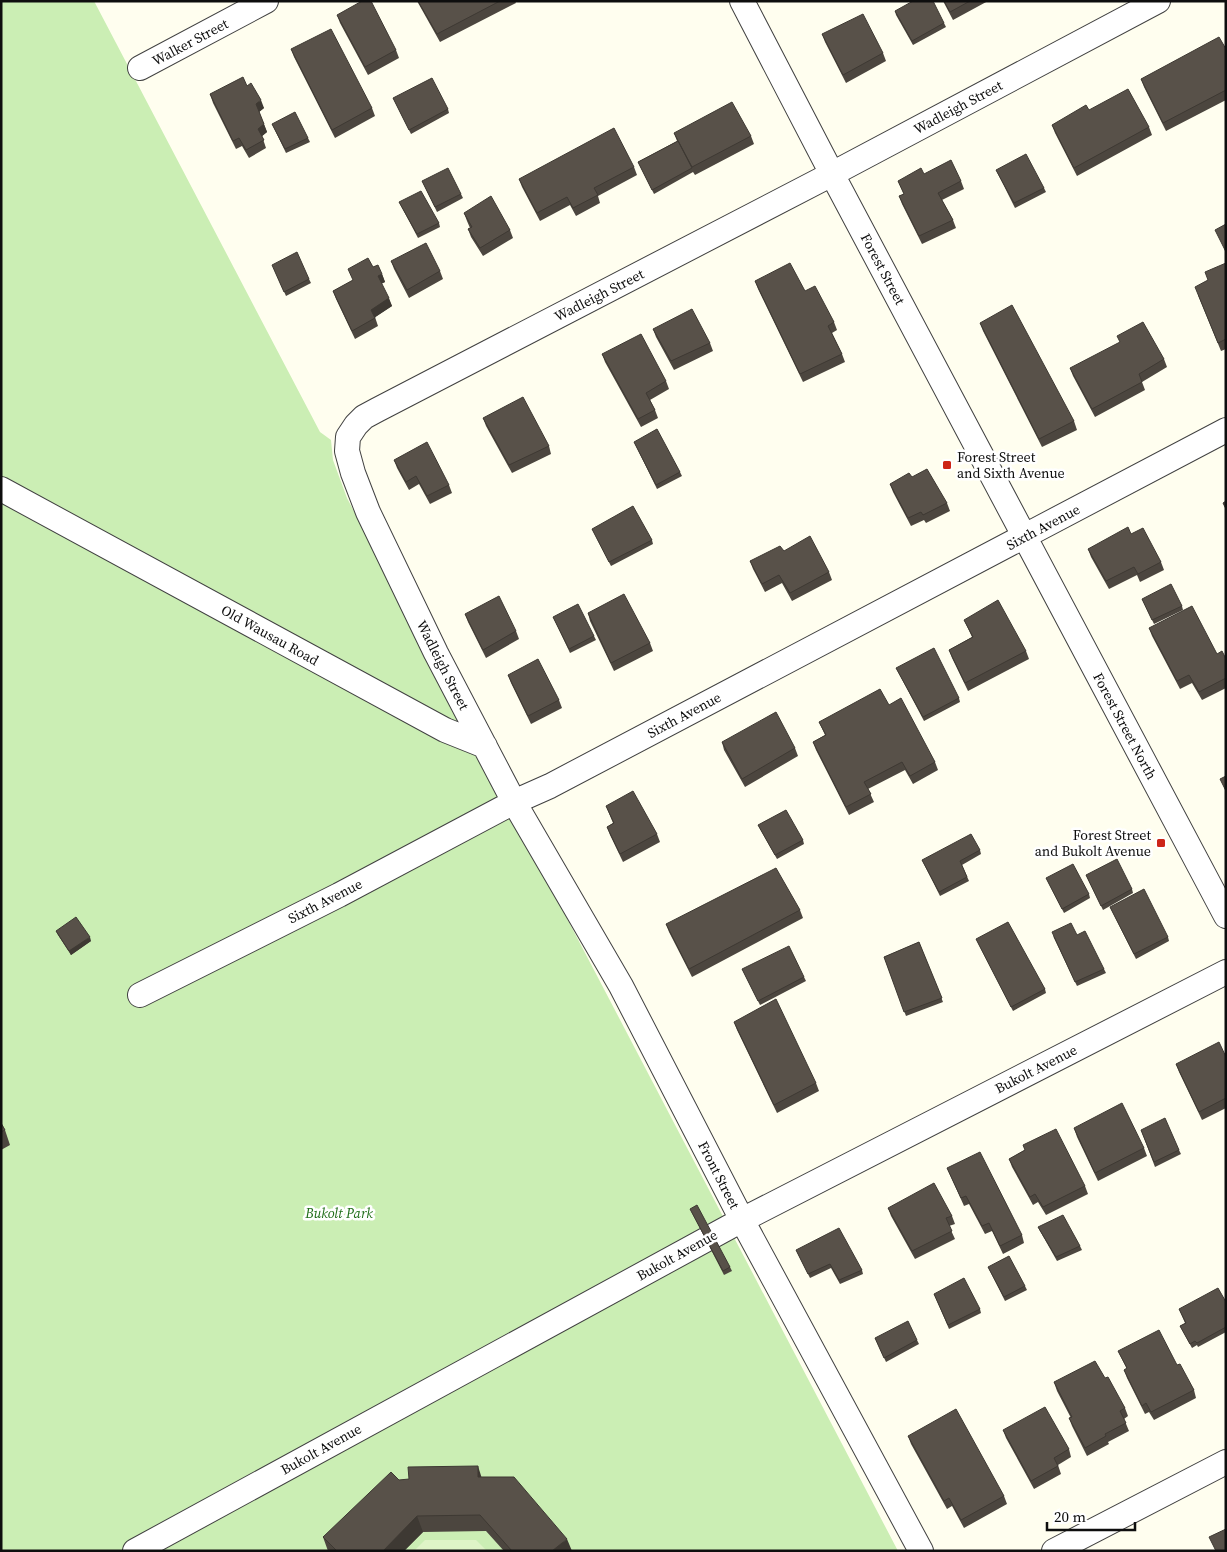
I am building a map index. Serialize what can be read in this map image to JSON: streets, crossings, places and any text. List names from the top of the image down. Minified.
{"streets":{"street":["Walker Street","Wadleigh Street","Forest Street","Sixth Avenue","Old Wausau Road","Forest Street North","Bukolt Avenue","Front Street"]},"crossings":[["Wadleigh Street","Forest Street"],["Wadleigh Street","Old Wausau Road"],["Forest Street","Sixth Avenue"],["Forest Street","Forest Street North"],["Sixth Avenue","Forest Street North"],["Sixth Avenue","Front Street"],["Bukolt Avenue","Front Street"]],"parks":["Bukolt Park"],"places":{"transit":["Forest Street and Sixth Avenue","Forest Street and Bukolt Avenue"]},"scale_bar":"20 m"}
